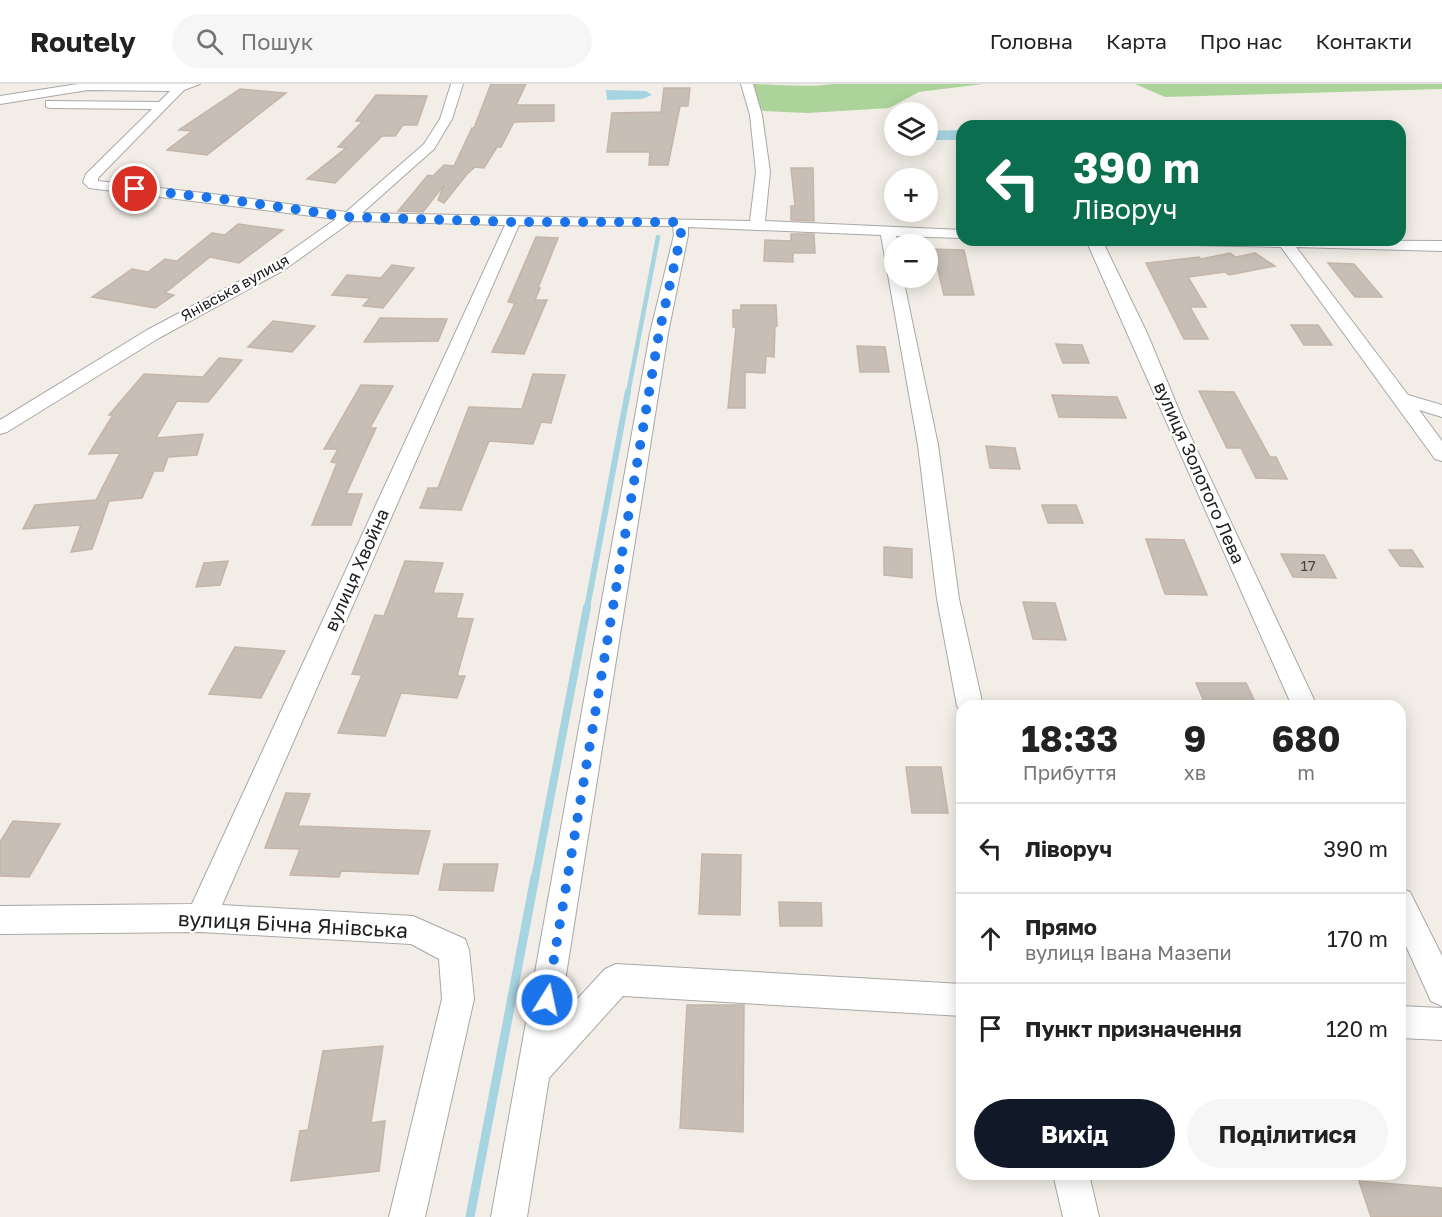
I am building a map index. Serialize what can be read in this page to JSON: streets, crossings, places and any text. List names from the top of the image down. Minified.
{"streets":{"street":["Янівська вулиця","вулиця Золотого Лева","вулиця Хвойна","вулиця Бічна Янівська"]},"crossings":[["вулиця Хвойна","вулиця Бічна Янівська"]],"house_numbers":["17"],"page":{"header":"Routely","search":"Пошук","nav":["Головна","Карта","Про нас","Контакти"],"map_buttons":["+","−"],"turn":["390 m","Ліворуч"],"eta":["18:33","Прибуття","9","хв","680","m"],"list":[{"name":"Ліворуч","value":"390 m"},{"name":"Прямо","note":"вулиця Івана Мазепи","value":"170 m"},{"name":"Пункт призначення","value":"120 m"}],"buttons":["Вихід","Поділитися"]}}
